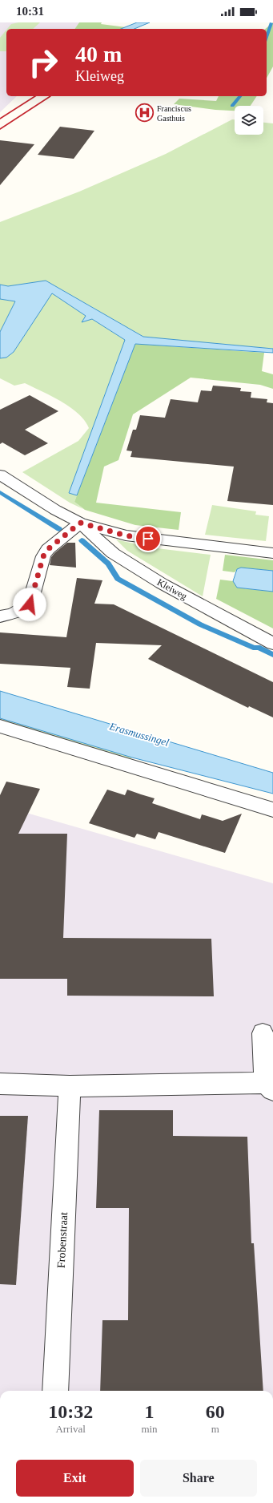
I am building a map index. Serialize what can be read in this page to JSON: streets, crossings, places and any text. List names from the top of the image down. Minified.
{"streets":{"street":["Kleiweg","Frobenstraat"]},"water":["Erasmussingel"],"places":{"hospital":["Franciscus Gasthuis"]},"page":{"status":"10:31","turn":["40 m","Kleiweg"],"eta":["10:32","Arrival","1","min","60","m"],"buttons":["Exit","Share"]}}
